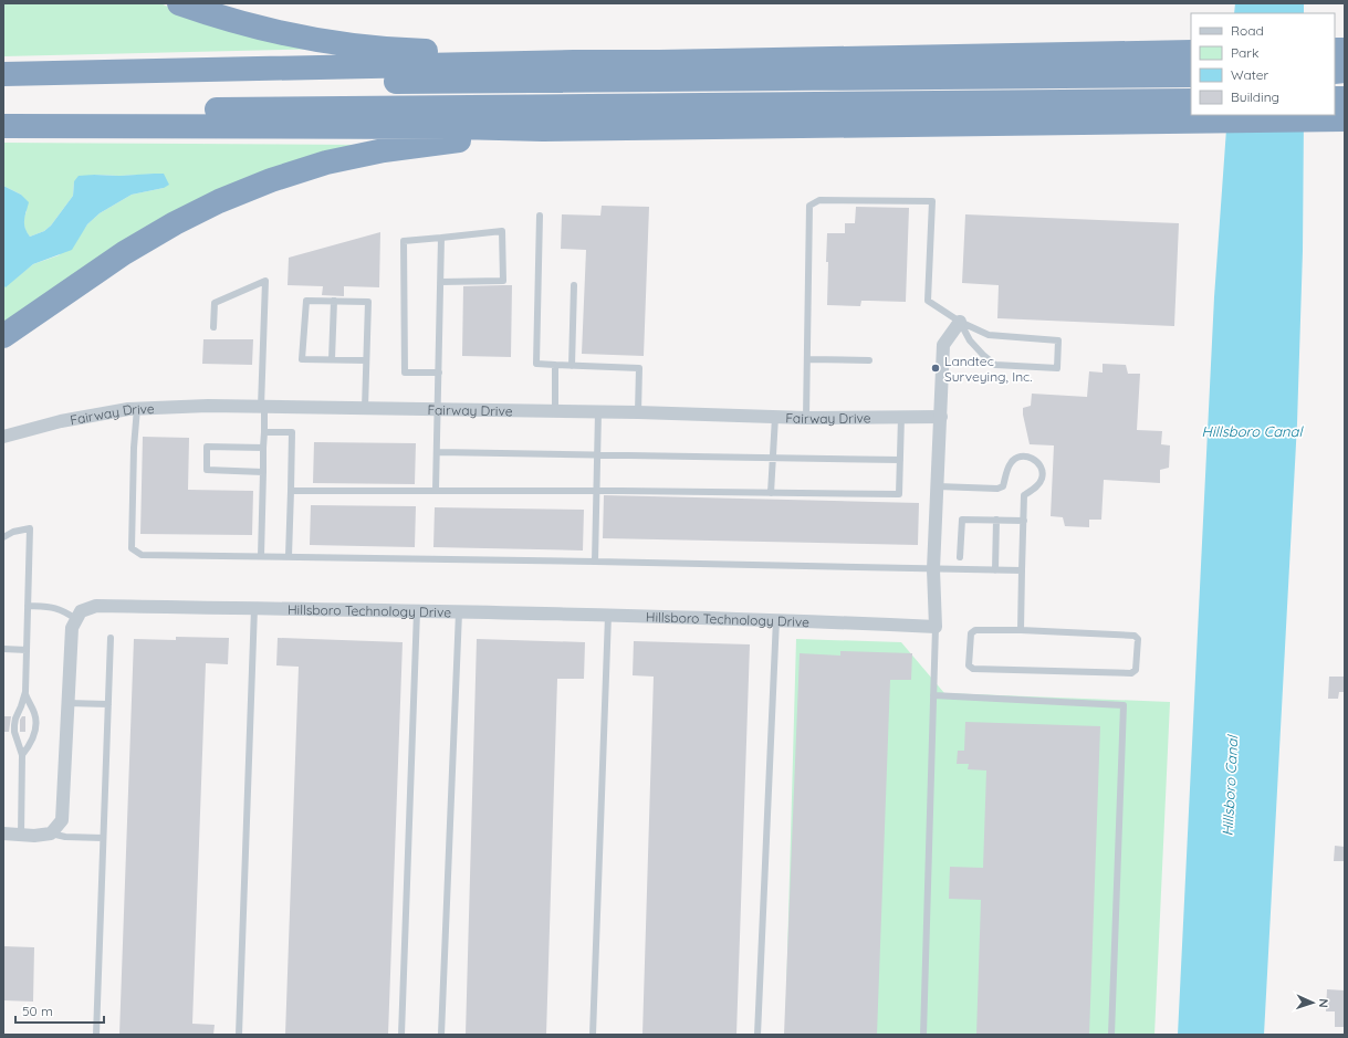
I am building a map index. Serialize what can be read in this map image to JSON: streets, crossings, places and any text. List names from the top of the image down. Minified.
{"streets":{"street":["Fairway Drive","Hillsboro Technology Drive"]},"water":["Hillsboro Canal"],"places":["Landtec Surveying, Inc."],"legend":["Road","Park","Water","Building"],"scale_bar":"50 m","north":"right"}
